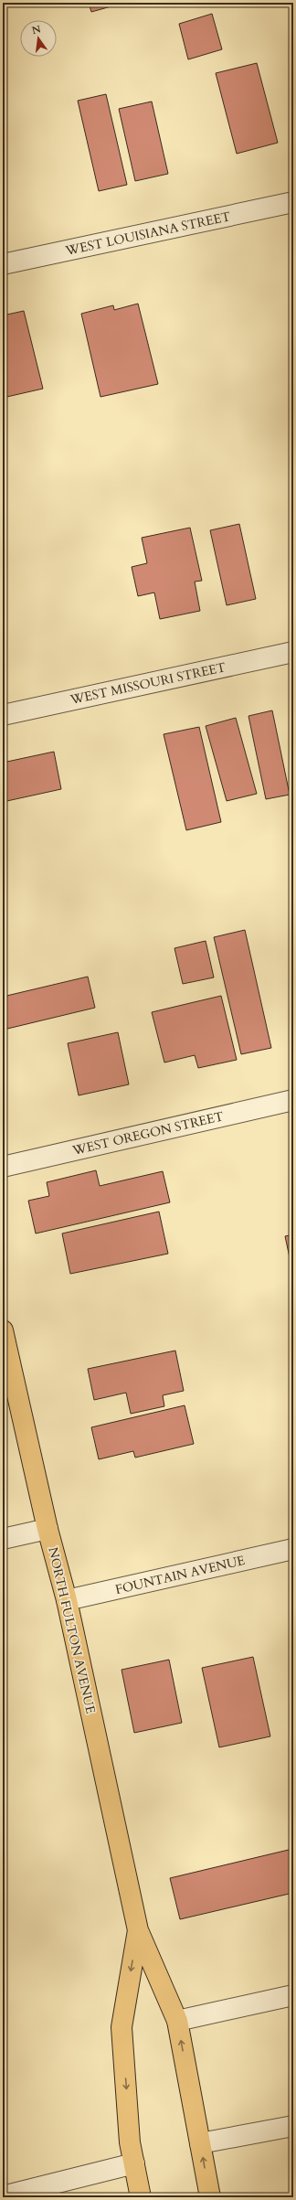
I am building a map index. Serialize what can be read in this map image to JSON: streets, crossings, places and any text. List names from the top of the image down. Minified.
{"streets":{"main road":["NORTH FULTON AVENUE"],"street":["WEST LOUISIANA STREET","WEST MISSOURI STREET","WEST OREGON STREET","FOUNTAIN AVENUE"]},"crossings":[["FOUNTAIN AVENUE","NORTH FULTON AVENUE"]],"north":"top"}
